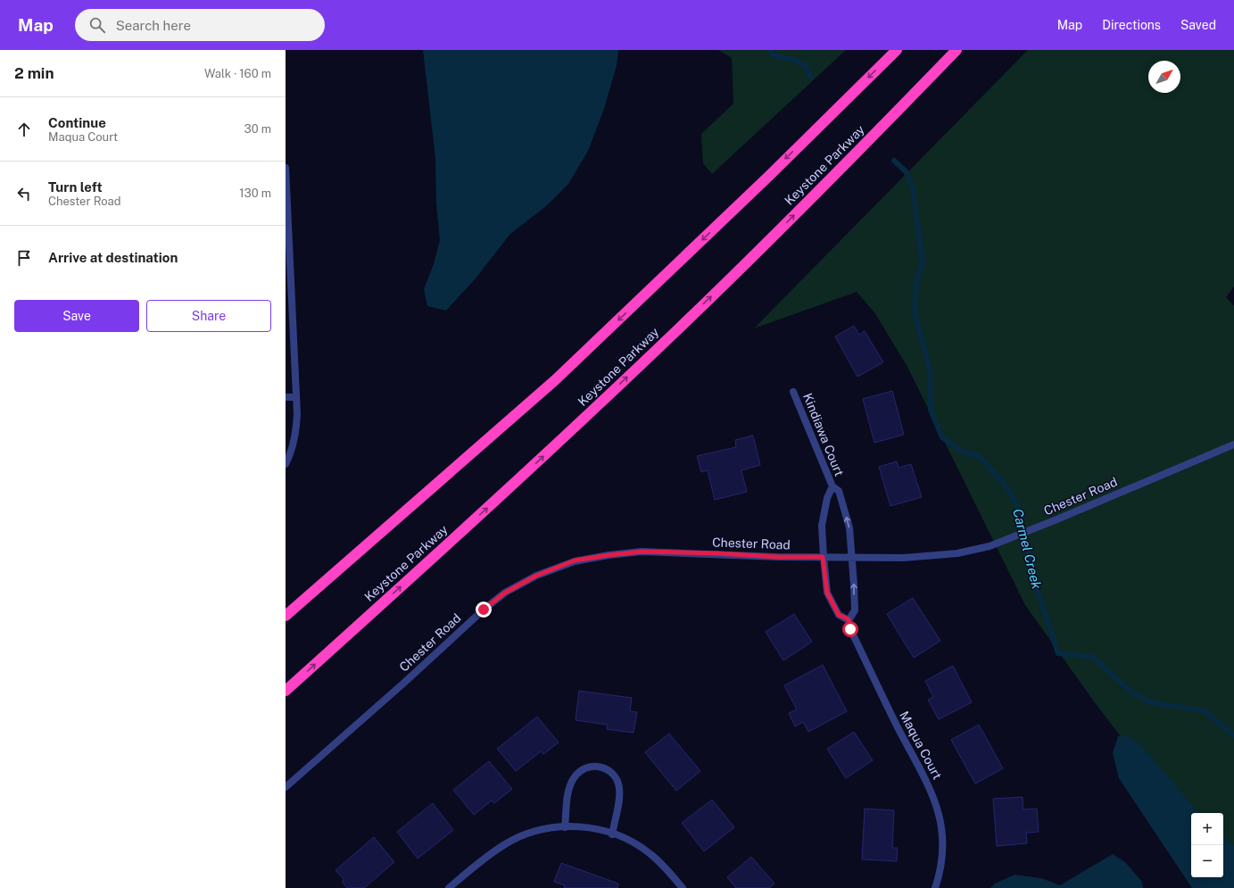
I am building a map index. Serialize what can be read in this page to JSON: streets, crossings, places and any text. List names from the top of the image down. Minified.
{"streets":{"highway":["Keystone Parkway"],"street":["Kindiawa Court","Chester Road","Maqua Court"]},"crossings":[["Kindiawa Court","Chester Road"]],"water":["Carmel Creek"],"north":"top right","page":{"header":"Map","search":"Search here","nav":["Map","Directions","Saved"],"heading":["2 min","Walk · 160 m"],"list":[["Continue","Maqua Court","30 m"],["Turn left","Chester Road","130 m"],"Arrive at destination"],"buttons":["Save","Share"],"map_buttons":["+","−"]}}
